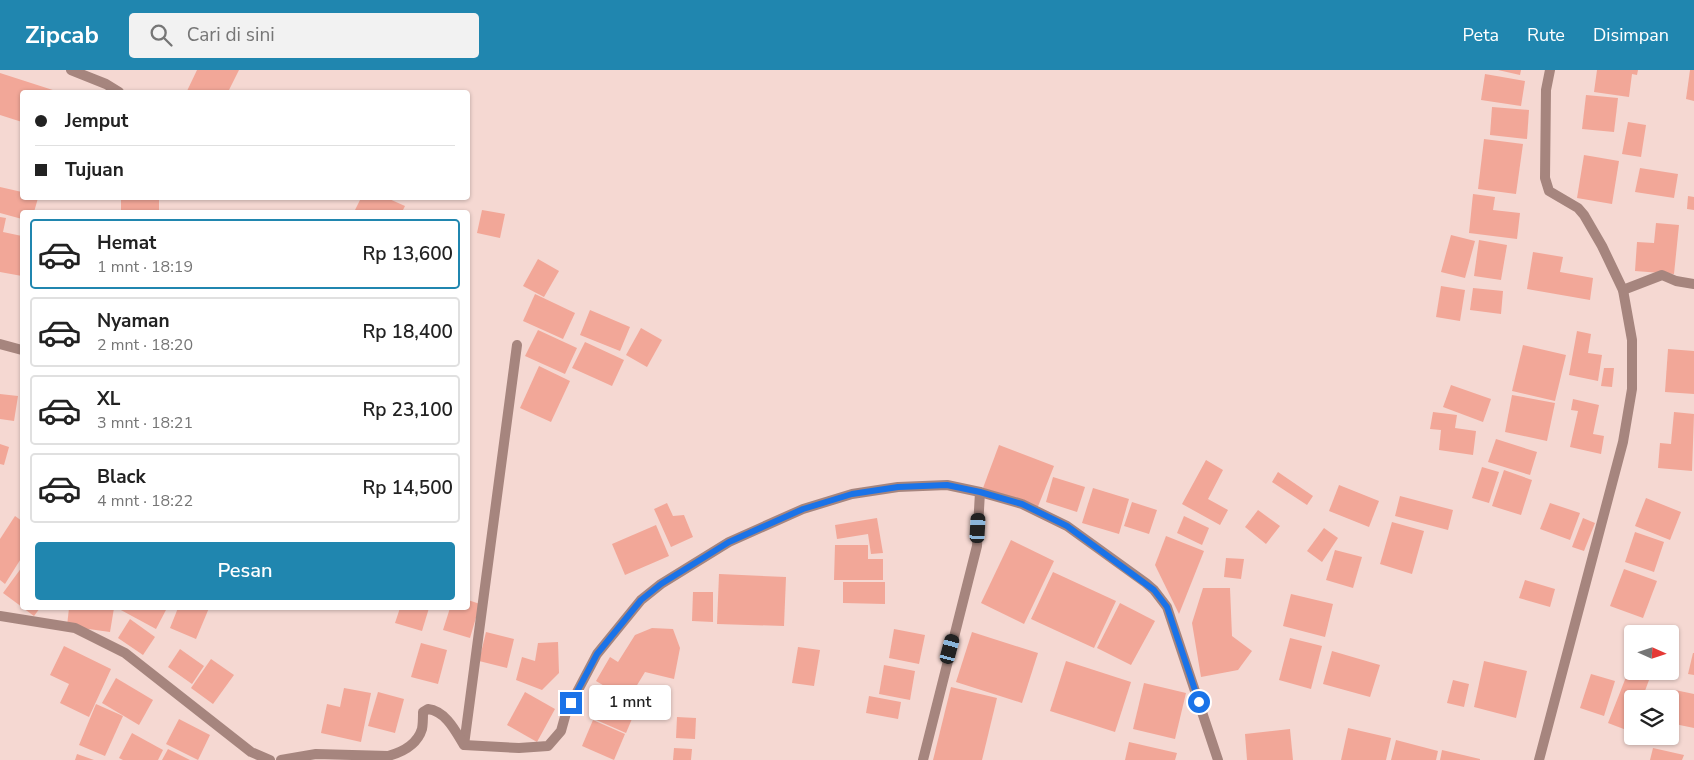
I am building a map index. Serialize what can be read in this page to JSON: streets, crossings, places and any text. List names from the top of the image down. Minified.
{"north":"right","page":{"header":"Zipcab","search":"Cari di sini","nav":["Peta","Rute","Disimpan"],"banner":["Jemput","Tujuan"],"list":[{"name":"Hemat","note":"1 mnt · 18:19","value":"Rp 13,600"},{"name":"Nyaman","note":"2 mnt · 18:20","value":"Rp 18,400"},{"name":"XL","note":"3 mnt · 18:21","value":"Rp 23,100"},{"name":"Black","note":"4 mnt · 18:22","value":"Rp 14,500"}],"buttons":"Pesan","bubble":"1 mnt"}}
